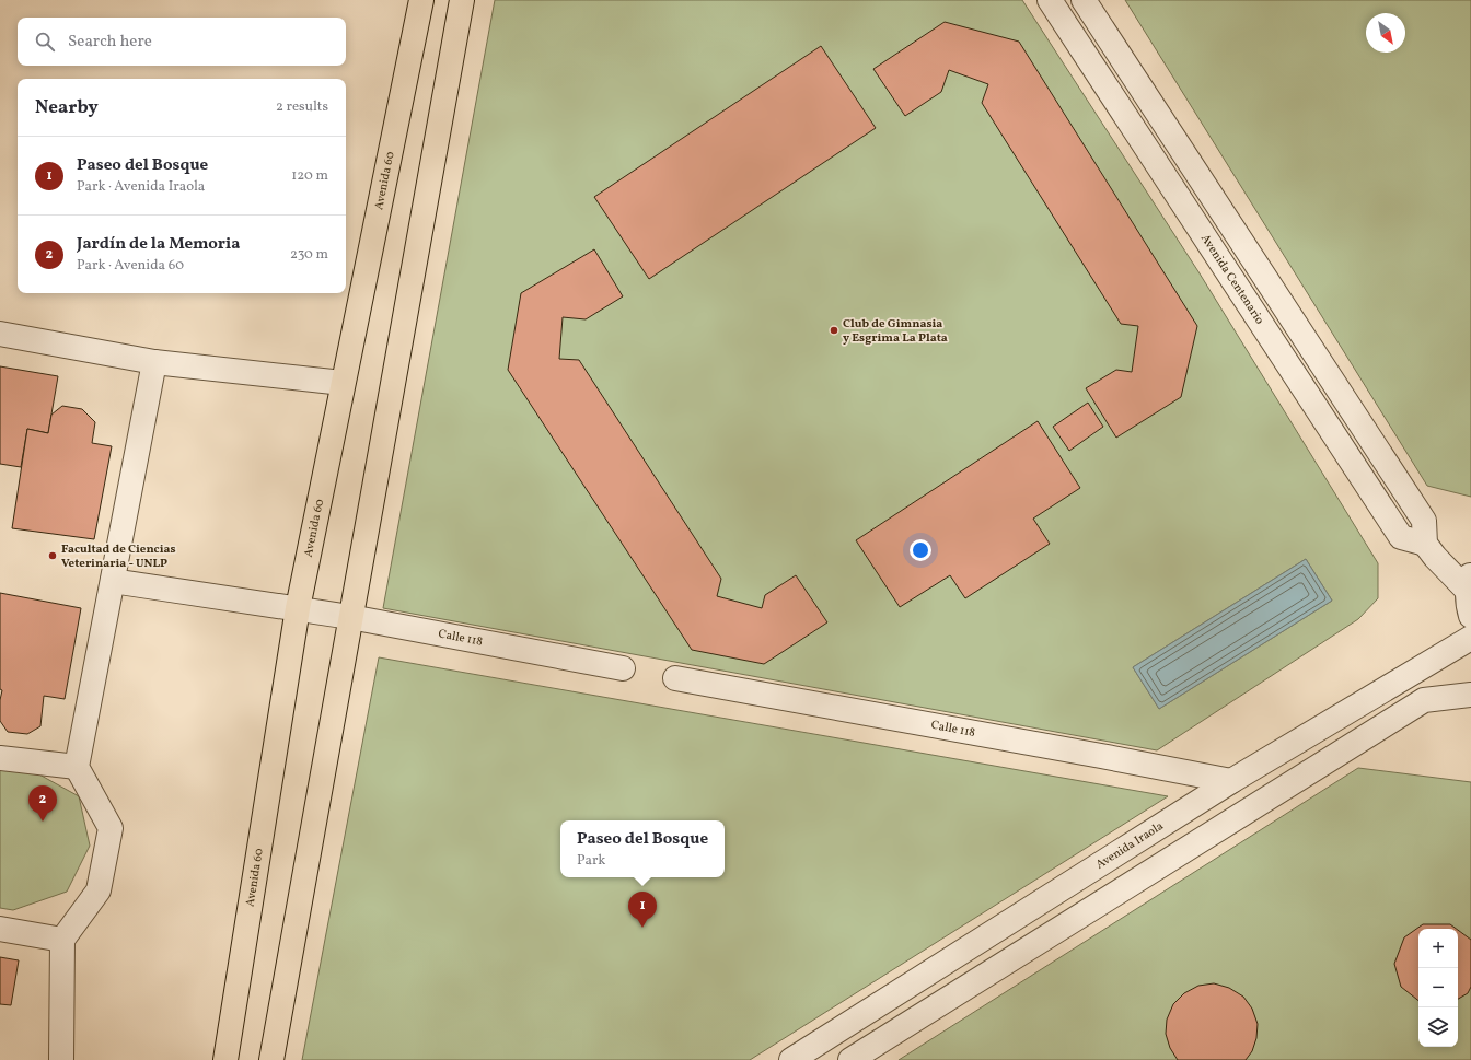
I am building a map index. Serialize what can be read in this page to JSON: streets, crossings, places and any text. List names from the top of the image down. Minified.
{"streets":{"main road":["Avenida 60"],"street":["Avenida Centenario","Calle 118","Avenida Iraola"]},"crossings":[["Avenida 60","Calle 118"],["Calle 118","Avenida Iraola"]],"places":["Club de Gimnasia y Esgrima La Plata","Facultad de Ciencias Veterinaria - UNLP"],"north":"bottom right","page":{"search":"Search here","heading":["Nearby","2 results"],"list":[{"mark":"1","name":"Paseo del Bosque","note":"Park · Avenida Iraola","value":"120 m"},{"mark":"2","name":"Jardín de la Memoria","note":"Park · Avenida 60","value":"230 m"}],"pins":["2","1"],"popup":["Paseo del Bosque","Park"],"map_buttons":["+","−"]}}
